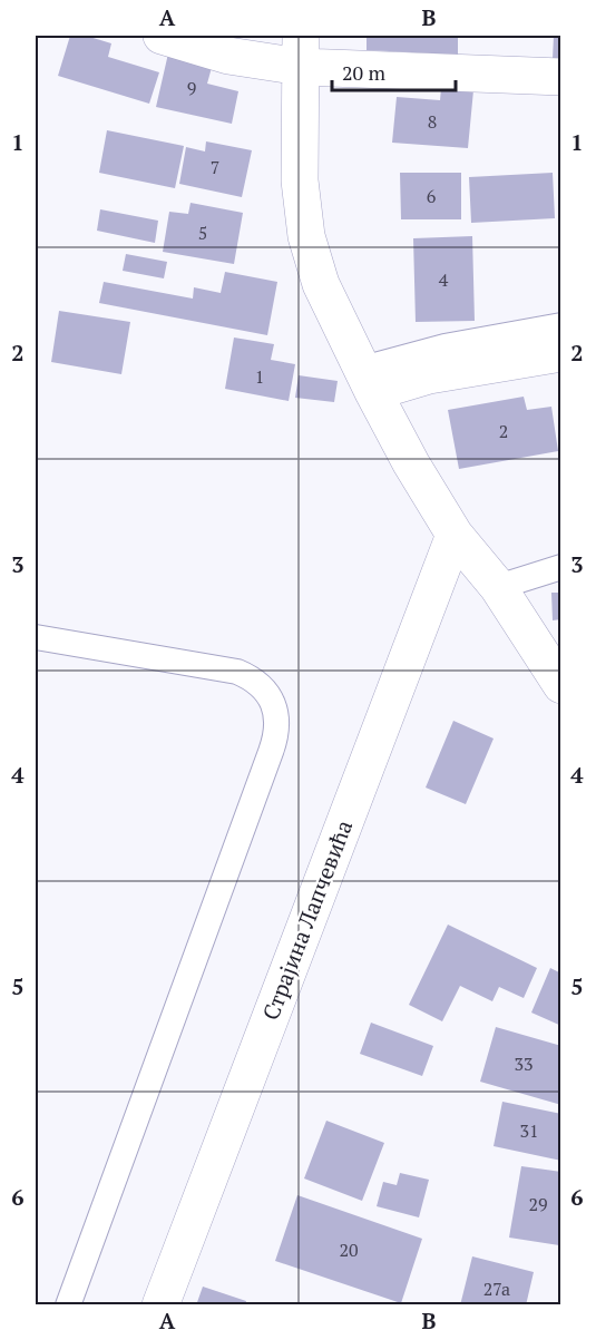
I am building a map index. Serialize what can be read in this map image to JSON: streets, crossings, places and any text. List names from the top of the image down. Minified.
{"streets":{"street":["Страјина Лапчевића"]},"house_numbers":["9","8","7","6","5","4","1","2","33","31","29","20","27a"],"scale_bar":"20 m","grid":{"columns":["A","B"],"rows":["1","2","3","4","5","6"]}}
